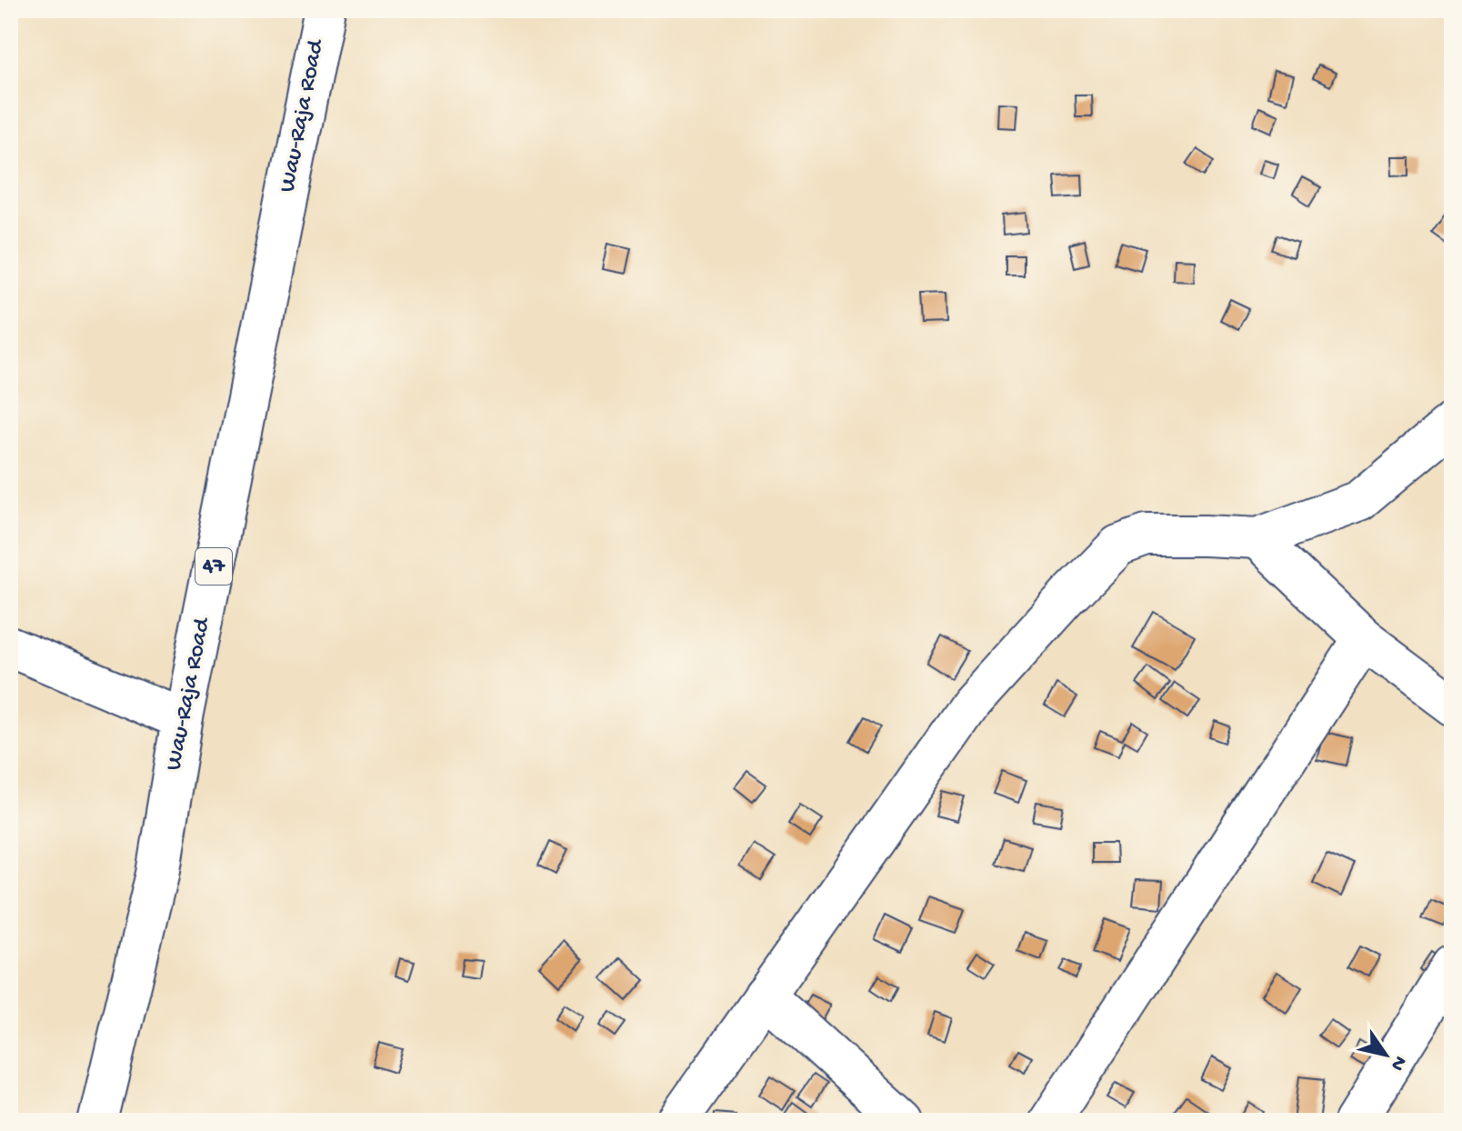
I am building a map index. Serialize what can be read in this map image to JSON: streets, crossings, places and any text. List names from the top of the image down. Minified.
{"streets":{"street":["Wau-Raja Road","47"]},"north":"bottom right"}
